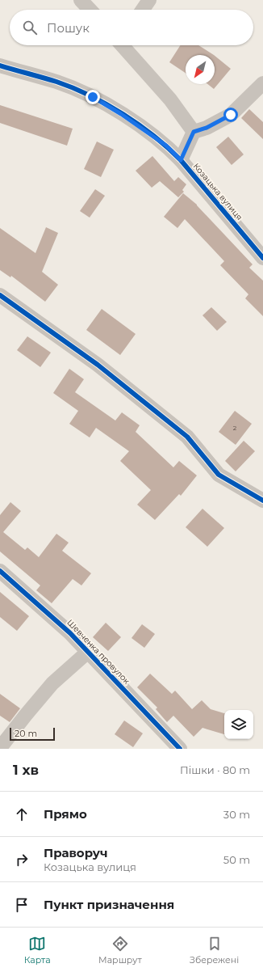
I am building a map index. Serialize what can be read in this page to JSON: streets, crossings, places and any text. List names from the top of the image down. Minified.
{"streets":{"street":["Козацька вулиця","Шевченка провулок"]},"house_numbers":["2"],"scale_bar":"20 m","north":"bottom left","page":{"search":"Пошук","scale":"20 m","heading":["1 хв","Пішки · 80 m"],"list":[["Прямо","30 m"],["Праворуч","Козацька вулиця","50 m"],"Пункт призначення"],"nav":["Карта","Маршрут","Збережені"]}}
